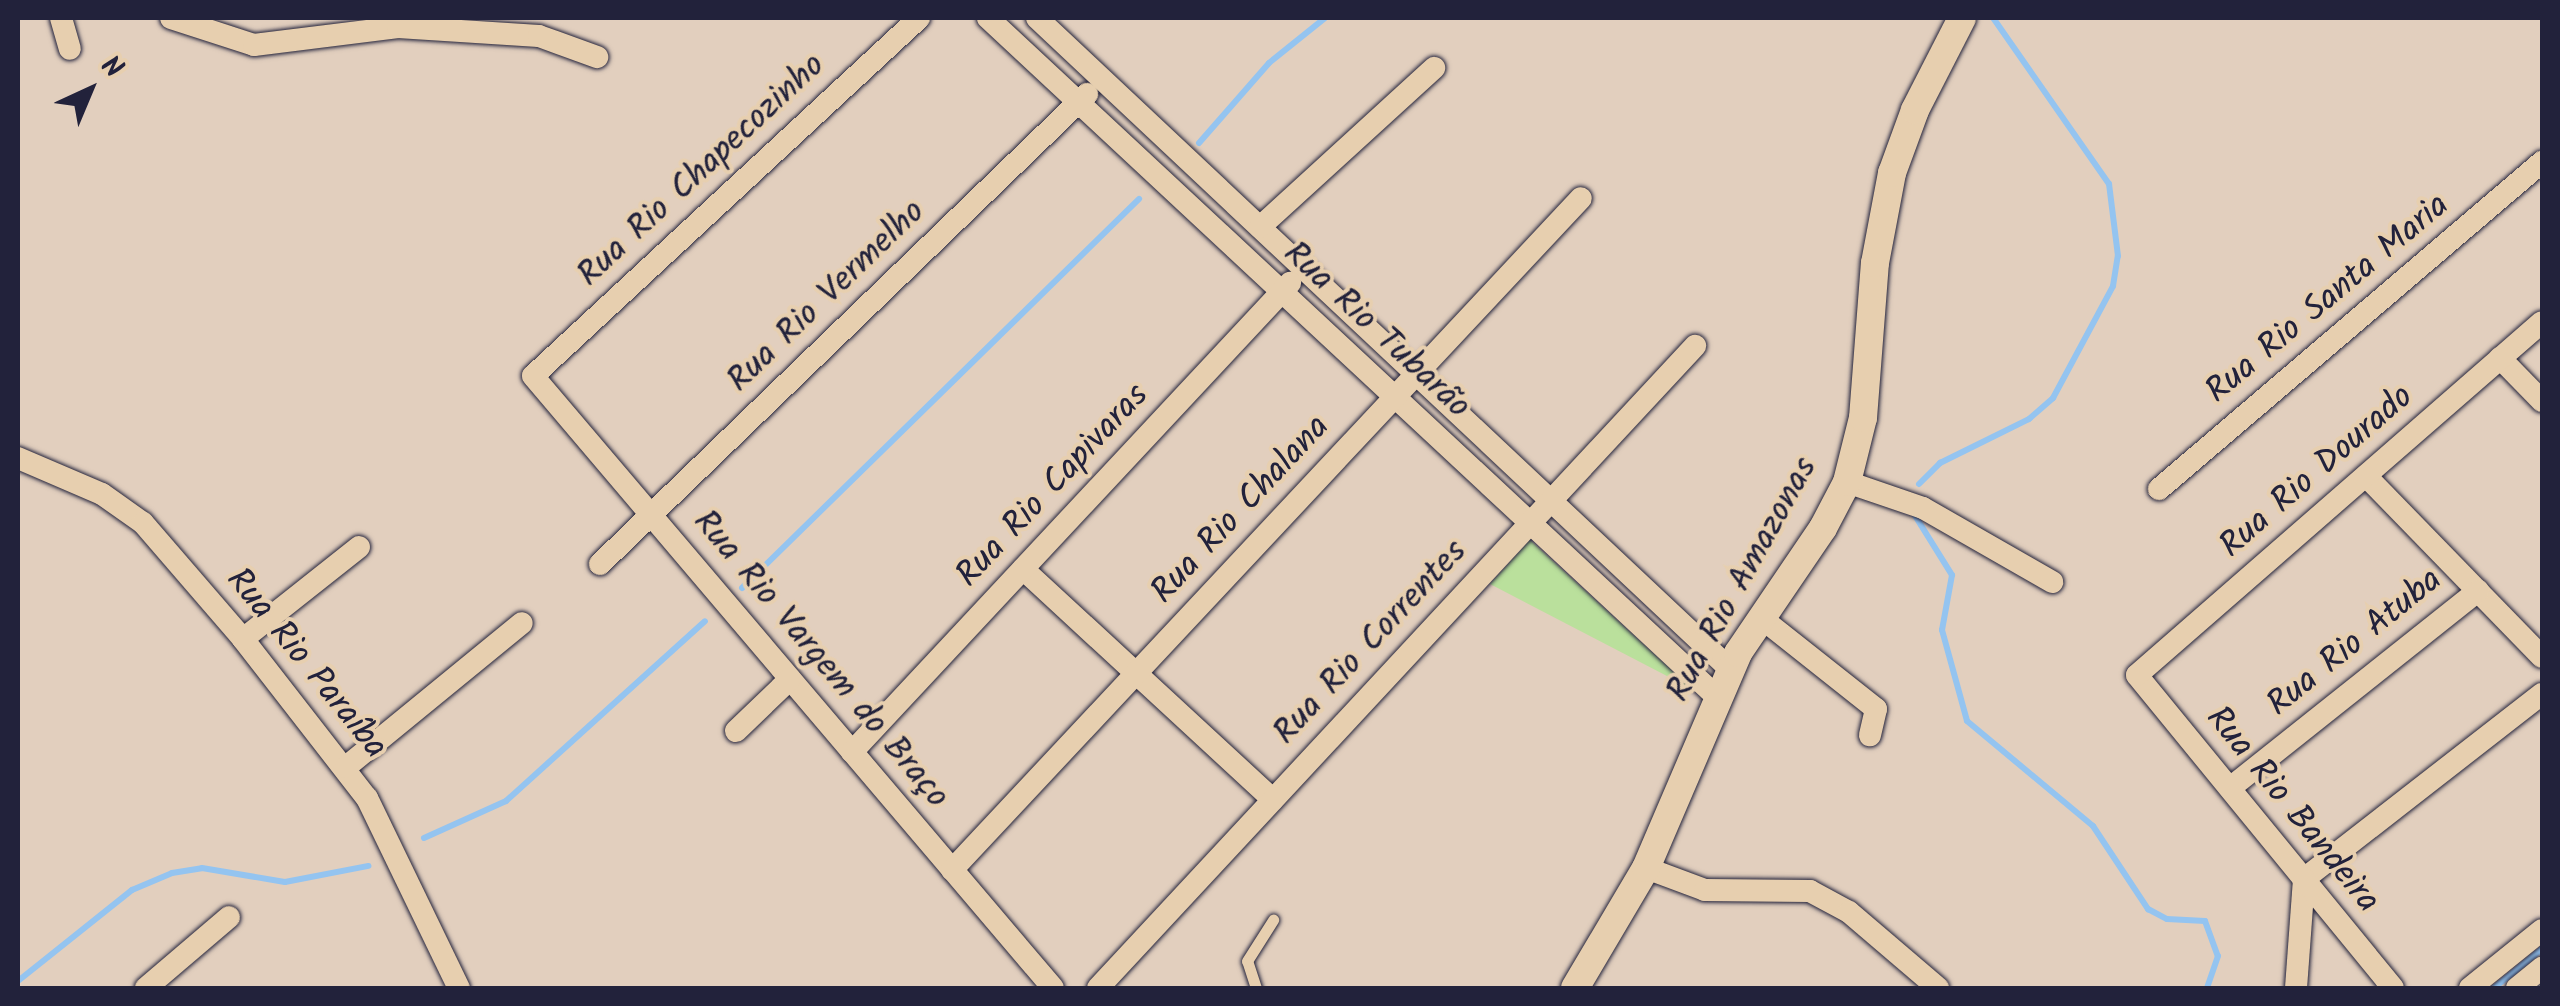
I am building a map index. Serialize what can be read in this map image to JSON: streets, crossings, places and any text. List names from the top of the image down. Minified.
{"streets":{"street":["Rua Rio Chapecozinho","Rua Rio Vermelho","Rua Rio Santa Maria","Rua Rio Tubarão","Rua Rio Dourado","Rua Rio Capivaras","Rua Rio Chalana","Rua Rio Amazonas","Rua Rio Correntes","Rua Rio Atuba","Rua Rio Vargem do Braço","Rua Rio Paraíba","Rua Rio Bandeira"]},"crossings":[["Rua Rio Chapecozinho","Rua Rio Vargem do Braço"],["Rua Rio Vermelho","Rua Rio Tubarão"],["Rua Rio Vermelho","Rua Rio Vargem do Braço"],["Rua Rio Tubarão","Rua Rio Capivaras"],["Rua Rio Tubarão","Rua Rio Chalana"],["Rua Rio Tubarão","Rua Rio Amazonas"],["Rua Rio Tubarão","Rua Rio Correntes"],["Rua Rio Dourado","Rua Rio Bandeira"],["Rua Rio Capivaras","Rua Rio Vargem do Braço"],["Rua Rio Chalana","Rua Rio Vargem do Braço"],["Rua Rio Atuba","Rua Rio Bandeira"]],"north":"top right"}
